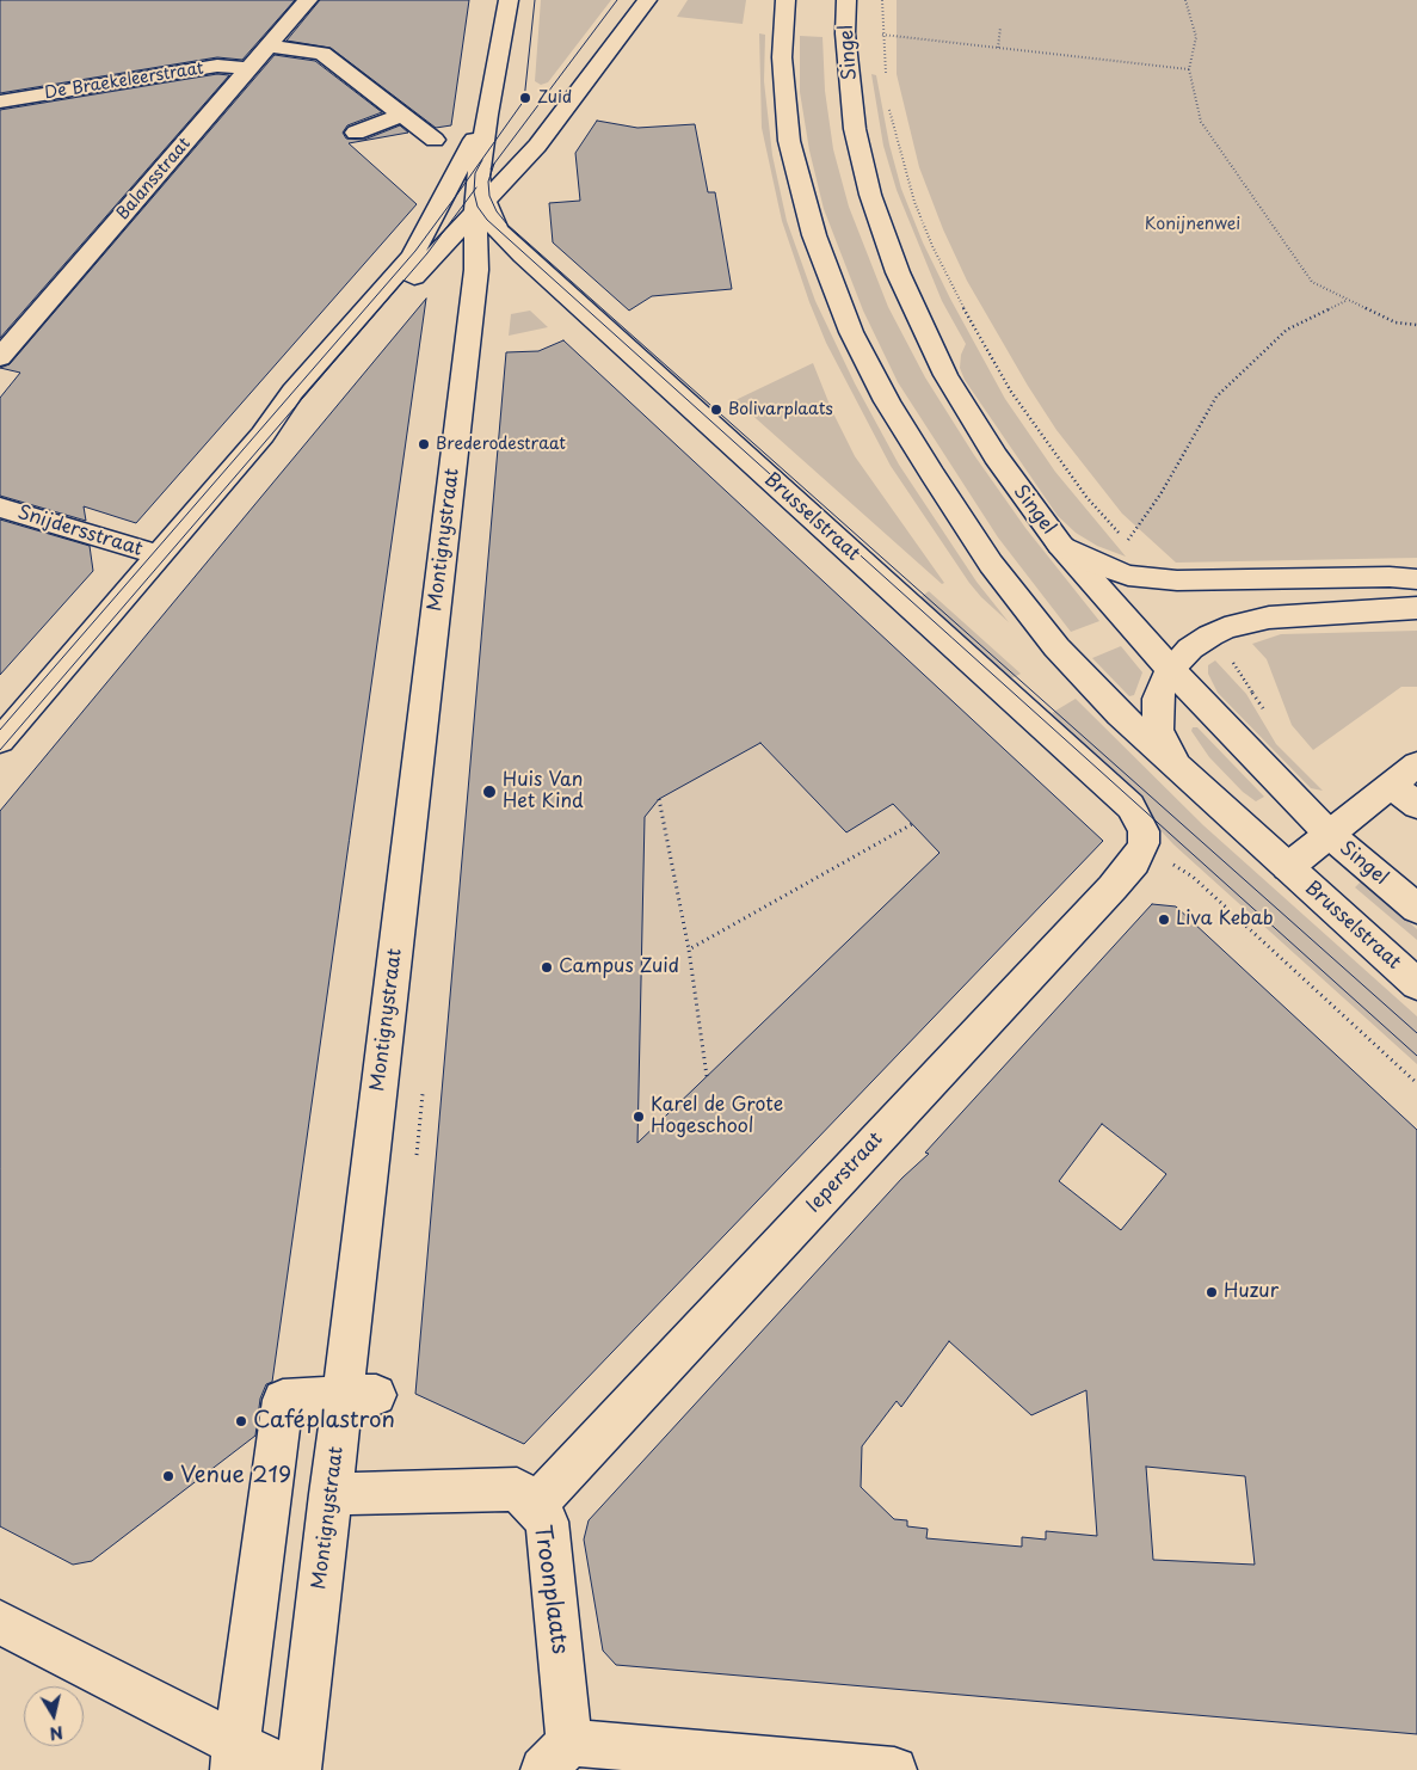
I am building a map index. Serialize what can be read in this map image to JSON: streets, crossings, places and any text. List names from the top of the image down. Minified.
{"streets":{"main road":["Singel","De Braekeleerstraat","Balansstraat","Brusselstraat","Snijdersstraat","Montignystraat","Ieperstraat","Troonplaats"]},"crossings":[["Singel","Brusselstraat"],["De Braekeleerstraat","Balansstraat"],["Brusselstraat","Montignystraat"],["Brusselstraat","Ieperstraat"],["Montignystraat","Troonplaats"],["Ieperstraat","Troonplaats"]],"parks":["Konijnenwei"],"places":["Zuid","Bolivarplaats","Brederodestraat","Huis Van Het Kind","Liva Kebab","Campus Zuid","Karel de Grote Hogeschool","Huzur","Caféplastron","Venue 219"],"north":"bottom"}
